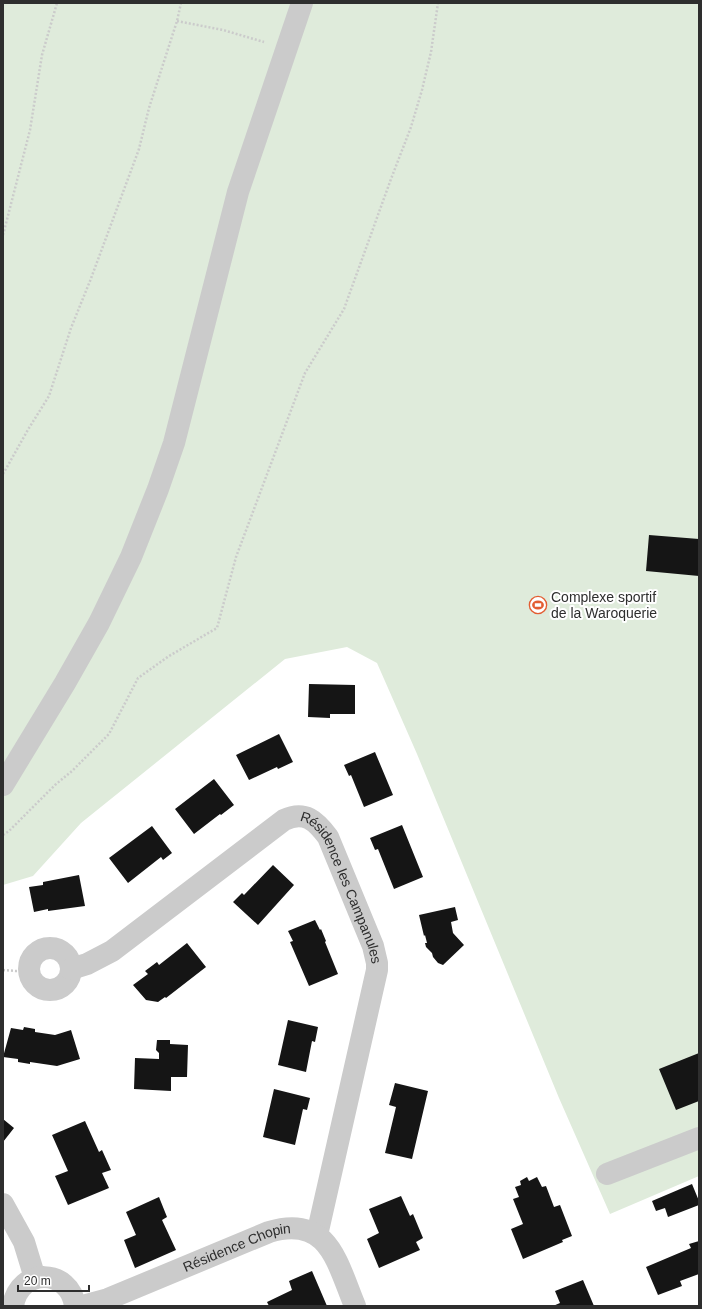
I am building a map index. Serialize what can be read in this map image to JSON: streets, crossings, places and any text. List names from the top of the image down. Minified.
{"streets":{"street":["Résidence les Campanules","Résidence Chopin"]},"crossings":[["Résidence les Campanules","Résidence Chopin"]],"places":{"sports":["Complexe sportif de la Waroquerie"]},"scale_bar":"20 m"}
